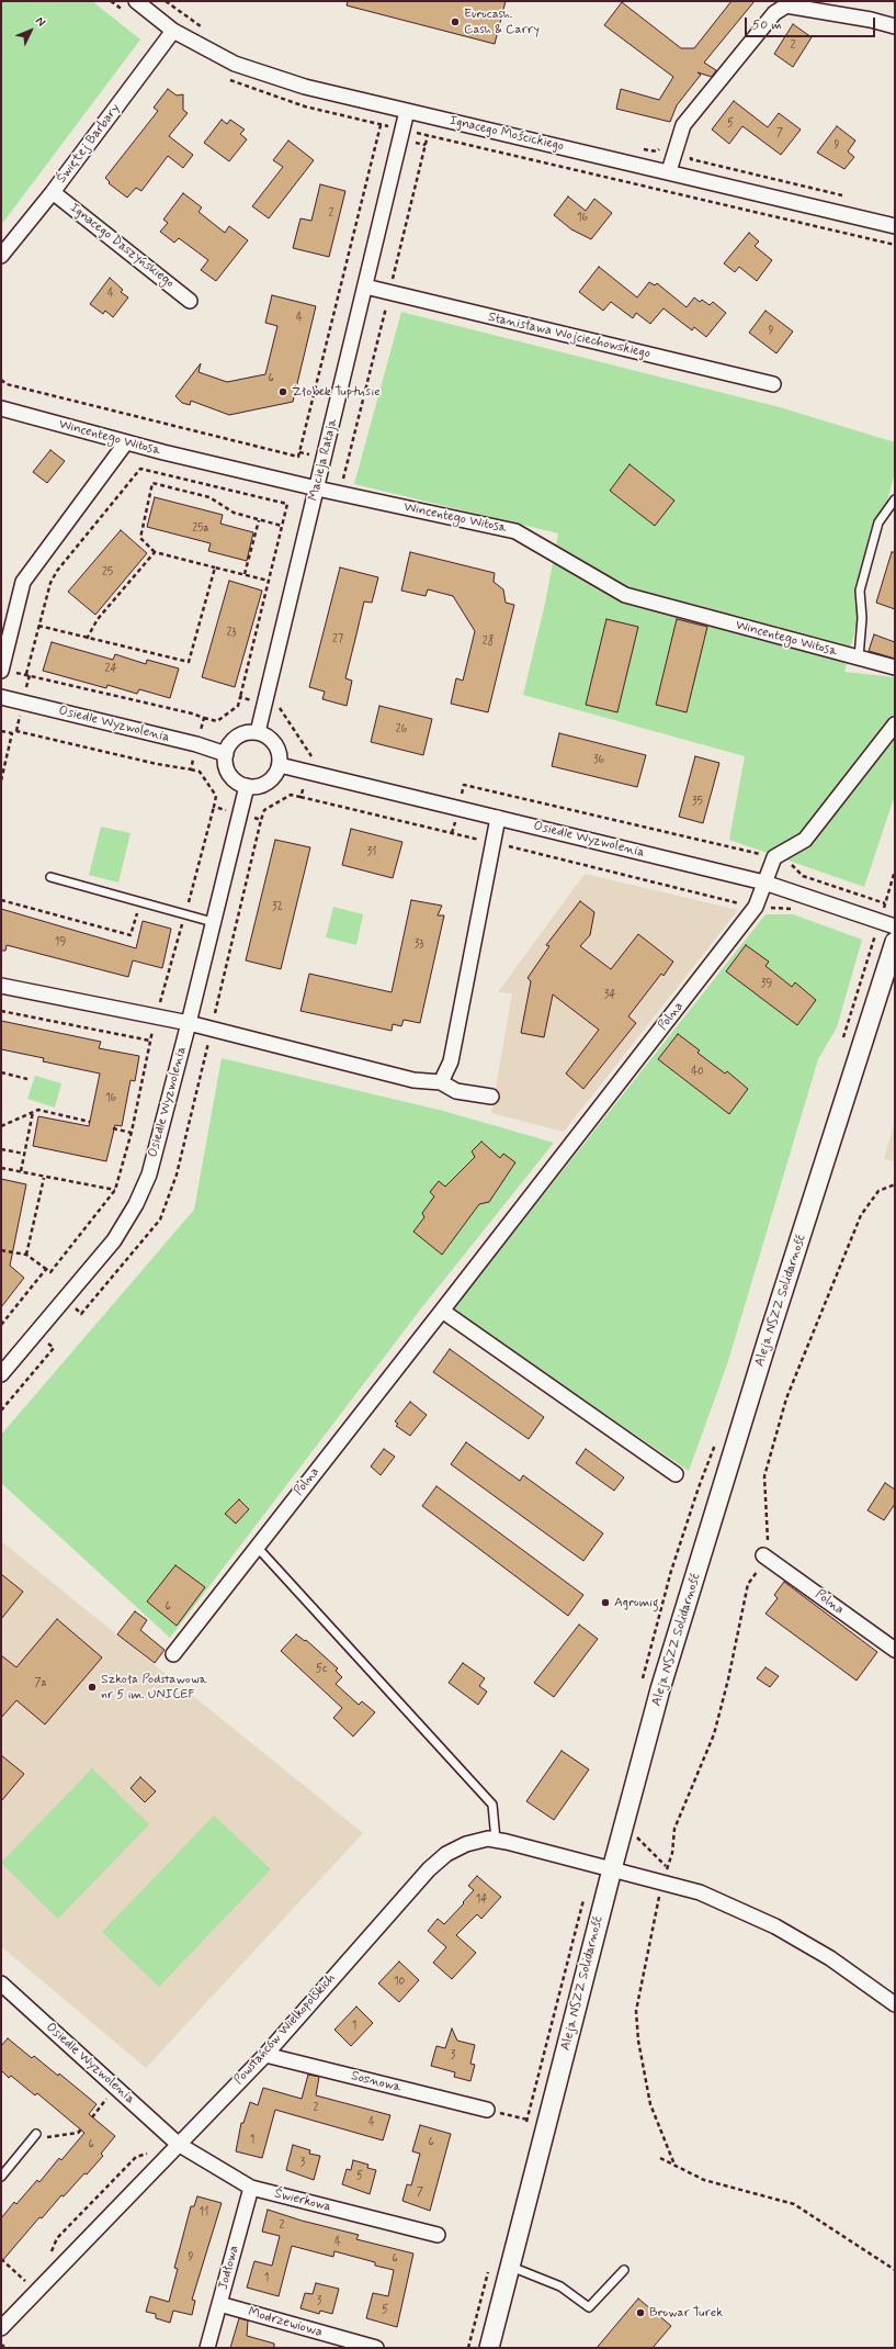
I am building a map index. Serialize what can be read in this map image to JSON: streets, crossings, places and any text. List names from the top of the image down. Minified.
{"streets":{"street":["Ignacego Mościckiego","Świętej Barbary","Ignacego Daszyńskiego","Stanisława Wojciechowskiego","Wincentego Witosa","Macieja Rataja","Osiedle Wyzwolenia","Polna","Aleja NSZZ Solidarność","Powstańców Wielkopolskich","Sosnowa","Świerkowa","Jodłowa","Modrzewiowa"]},"crossings":[["Ignacego Mościckiego","Świętej Barbary"],["Ignacego Mościckiego","Macieja Rataja"],["Świętej Barbary","Ignacego Daszyńskiego"],["Stanisława Wojciechowskiego","Macieja Rataja"],["Wincentego Witosa","Macieja Rataja"],["Macieja Rataja","Osiedle Wyzwolenia"],["Osiedle Wyzwolenia","Polna"],["Osiedle Wyzwolenia","Powstańców Wielkopolskich"],["Osiedle Wyzwolenia","Świerkowa"],["Aleja NSZZ Solidarność","Powstańców Wielkopolskich"],["Powstańców Wielkopolskich","Sosnowa"],["Powstańców Wielkopolskich","Świerkowa"],["Świerkowa","Jodłowa"],["Jodłowa","Modrzewiowa"]],"places":["Eurocash. Cash & Carry","Żłobek Tuptusie","Agromig","Szkoła Podstawowa nr 5 im. UNICEF","Browar Turek"],"house_numbers":["2","5","7","9","2","16","4","4","9","6","25a","25","23","27","28","24","26","36","35","31","32","19","33","39","34","40","16","6","5c","7a","14","10","1","3","2","4","1","6","6","3","5","7","11","2","4","9","6","1","3","5"],"scale_bar":"50 m","north":"top right"}
